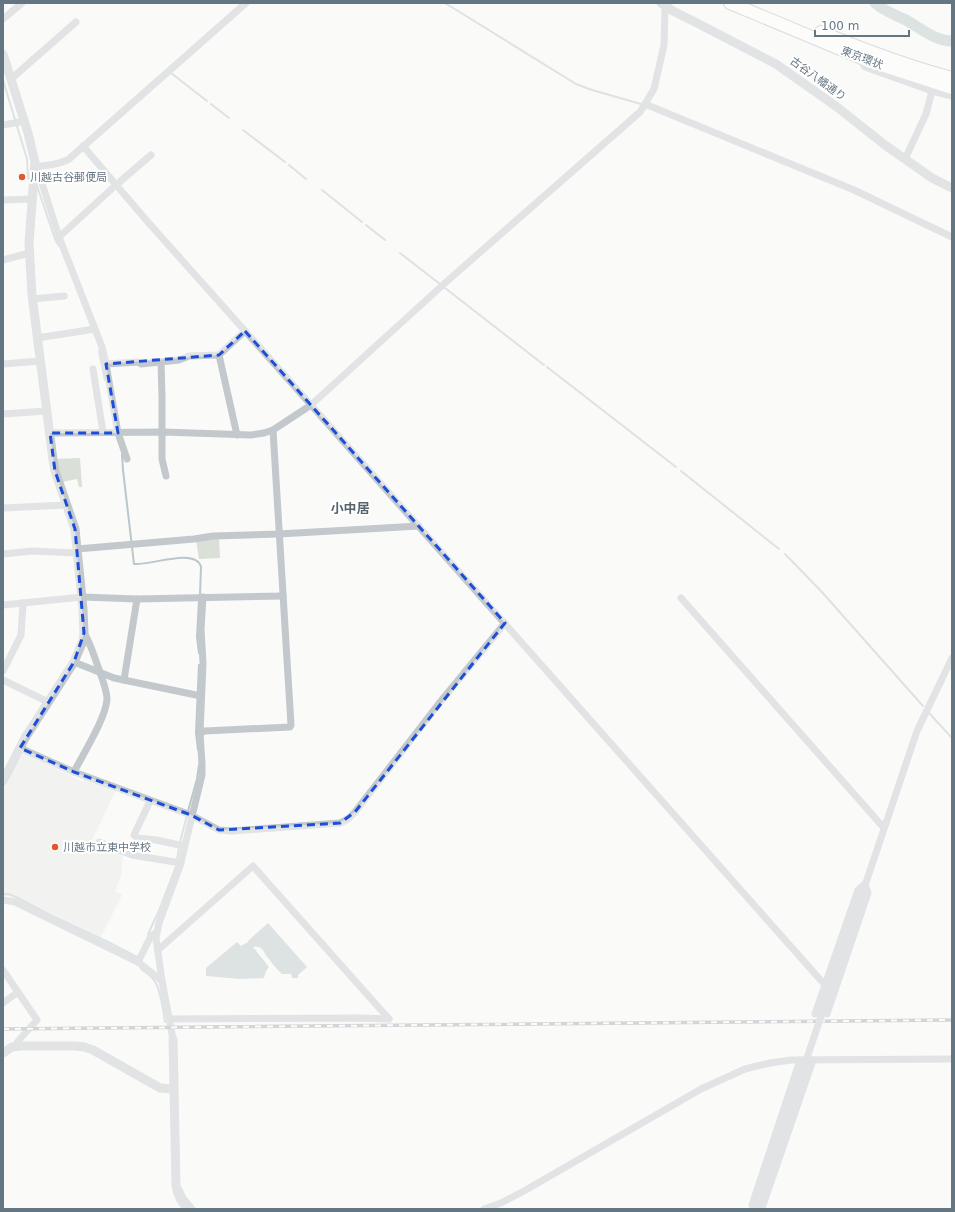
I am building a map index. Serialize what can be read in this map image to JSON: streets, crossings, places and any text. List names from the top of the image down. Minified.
{"streets":{"highway":["東京環状"],"street":["古谷八幡通り"]},"districts":["小中居"],"places":["川越古谷郵便局","川越市立東中学校"],"scale_bar":"100 m"}
